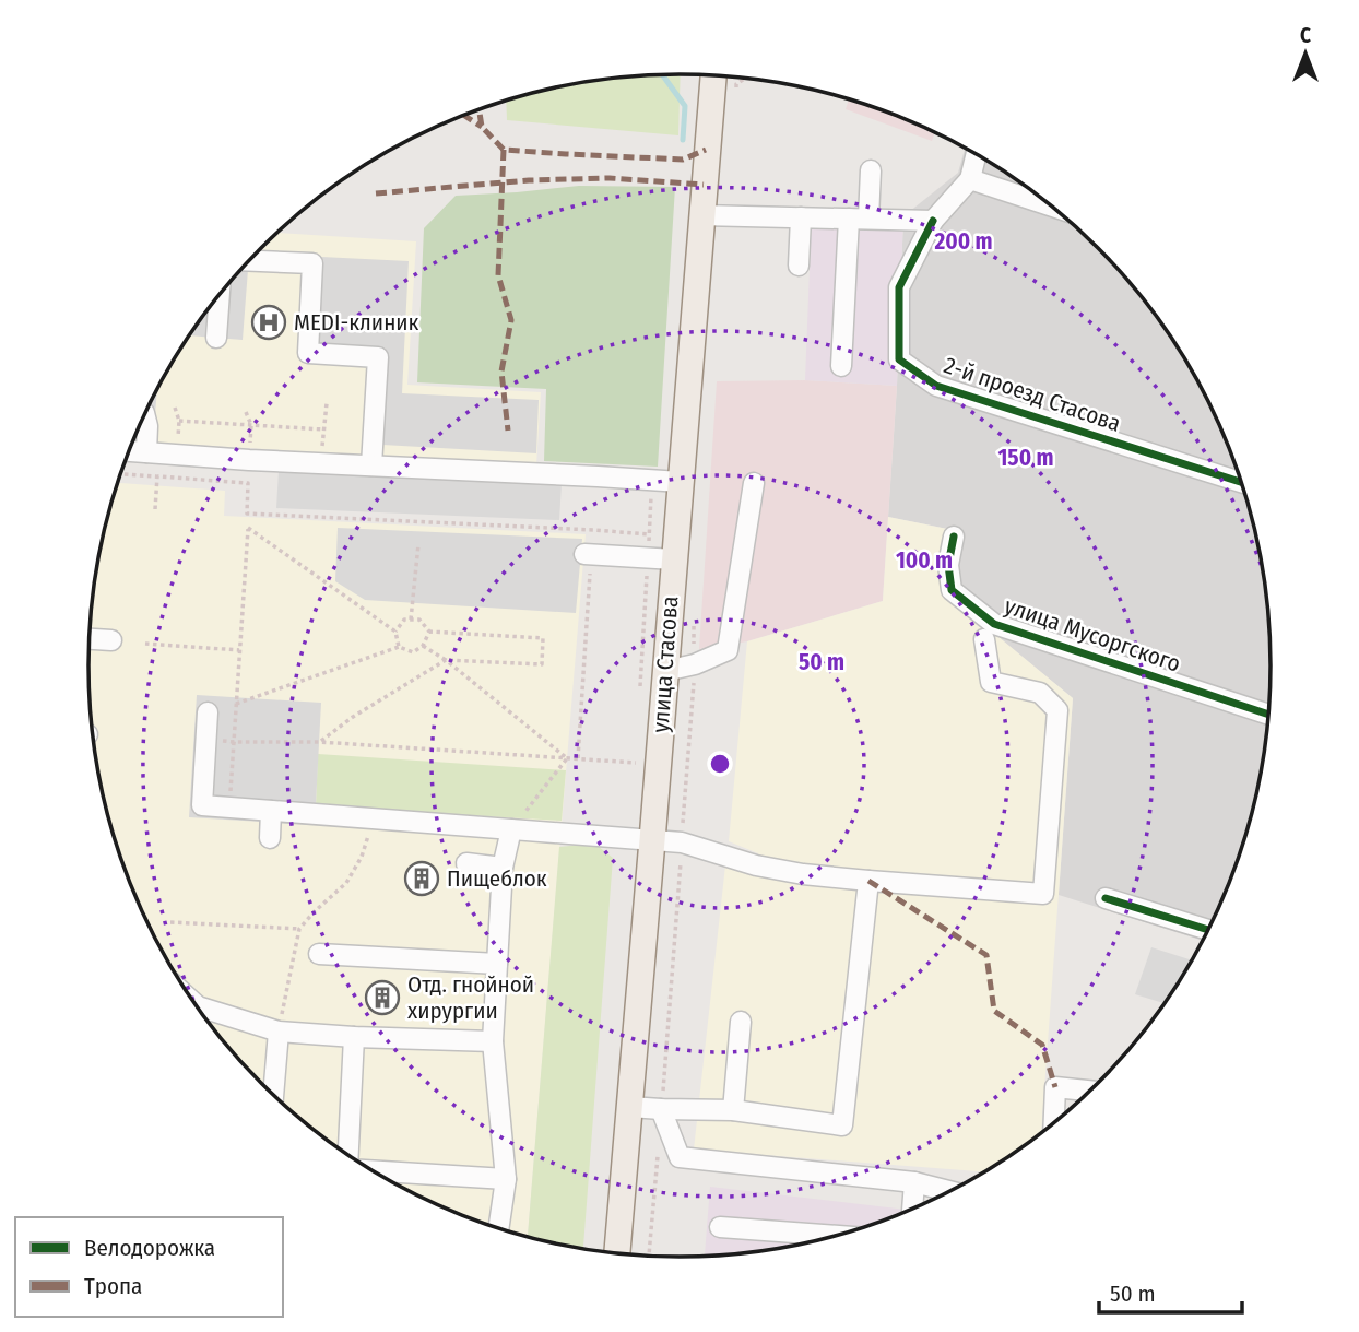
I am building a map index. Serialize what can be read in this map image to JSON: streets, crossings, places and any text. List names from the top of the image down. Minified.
{"streets":{"main road":["улица Стасова"],"street":["2-й проезд Стасова","улица Мусоргского"]},"places":{"hospital":["MEDI-клиник"],"building":["Пищеблок","Отд. гнойной хирургии"]},"legend":["Велодорожка","Тропа"],"scale_bar":"50 m","north":"top","rings":["200 m","150 m","100 m","50 m"]}
